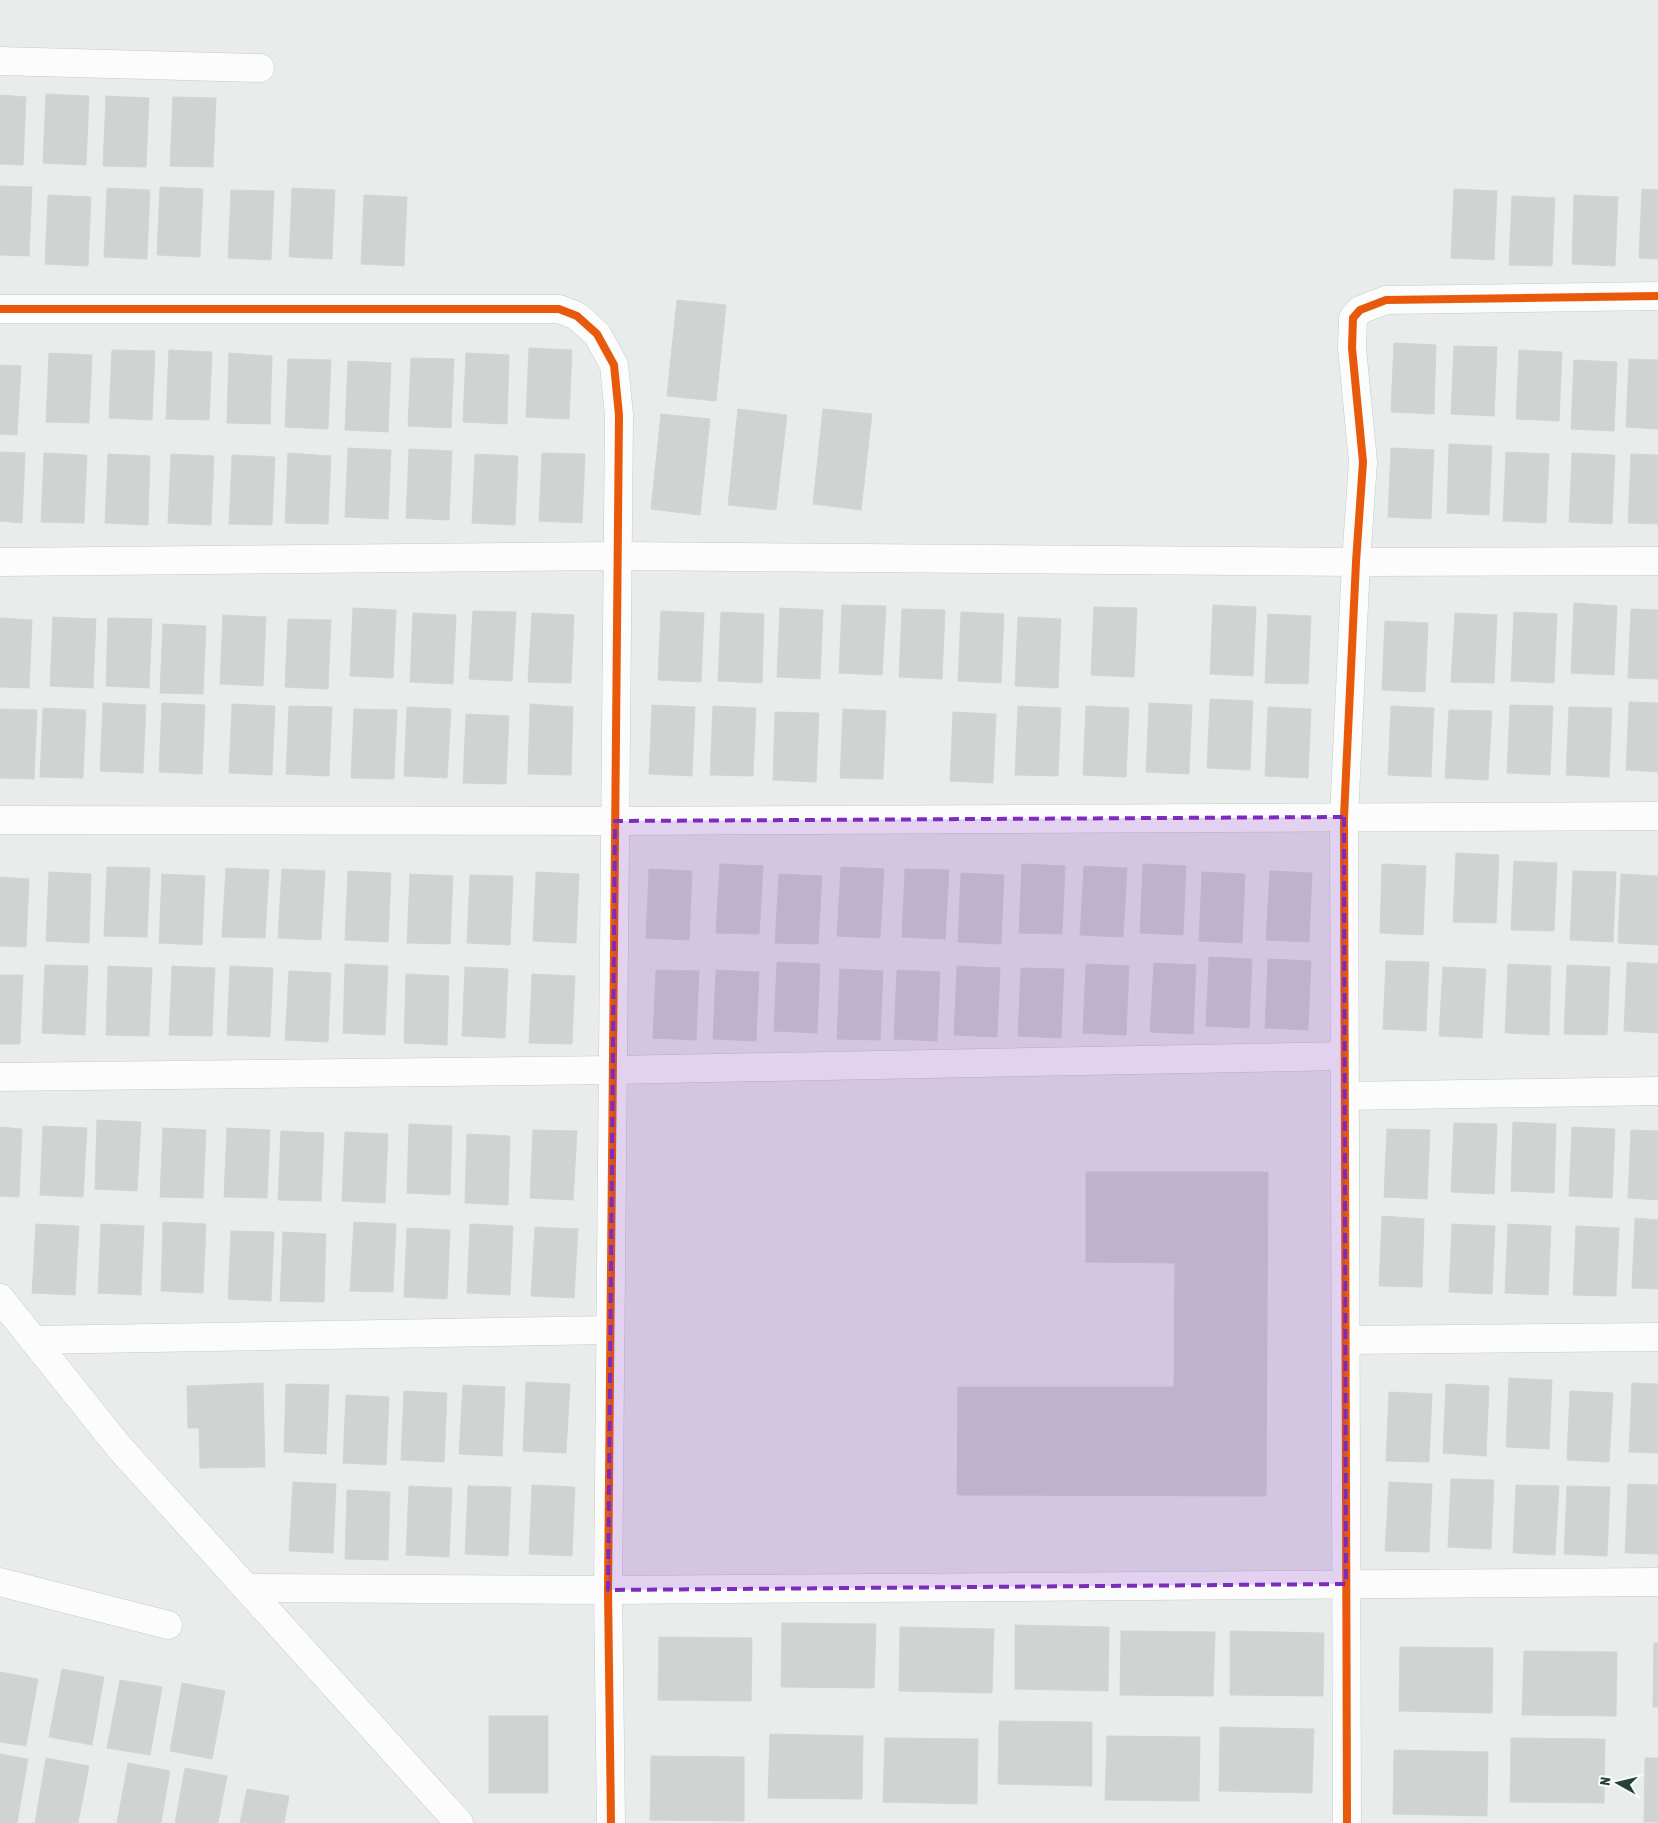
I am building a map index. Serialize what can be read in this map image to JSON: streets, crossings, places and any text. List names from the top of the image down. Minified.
{"north":"left"}
